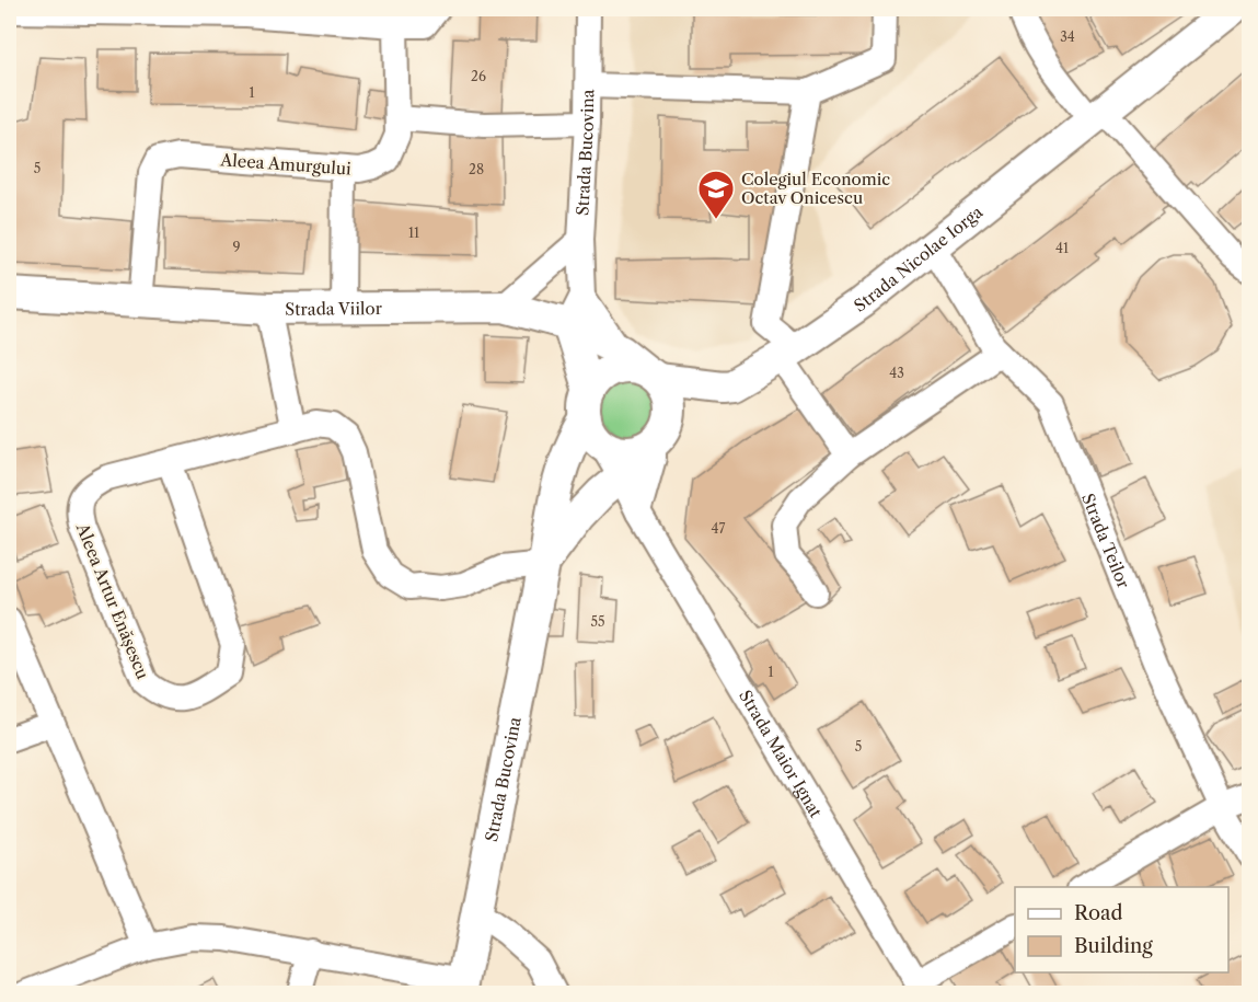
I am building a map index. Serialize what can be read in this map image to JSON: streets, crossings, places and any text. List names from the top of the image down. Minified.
{"streets":{"main road":["Strada Bucovina","Strada Nicolae Iorga","Strada Viilor"],"street":["Aleea Amurgului","Strada Teilor","Aleea Artur Enășescu","Strada Maior Ignat"]},"crossings":[["Strada Bucovina","Strada Nicolae Iorga"],["Strada Bucovina","Strada Viilor"],["Strada Bucovina","Aleea Artur Enășescu"],["Strada Bucovina","Strada Maior Ignat"],["Aleea Amurgului","Strada Viilor"],["Strada Nicolae Iorga","Strada Viilor"],["Strada Nicolae Iorga","Strada Teilor"],["Strada Nicolae Iorga","Strada Maior Ignat"],["Strada Viilor","Strada Maior Ignat"]],"places":{"school or university":["Colegiul Economic Octav Onicescu"]},"house_numbers":["34","26","1","5","28","11","9","41","43","47","55","1","5"],"legend":["Road","Building"]}
